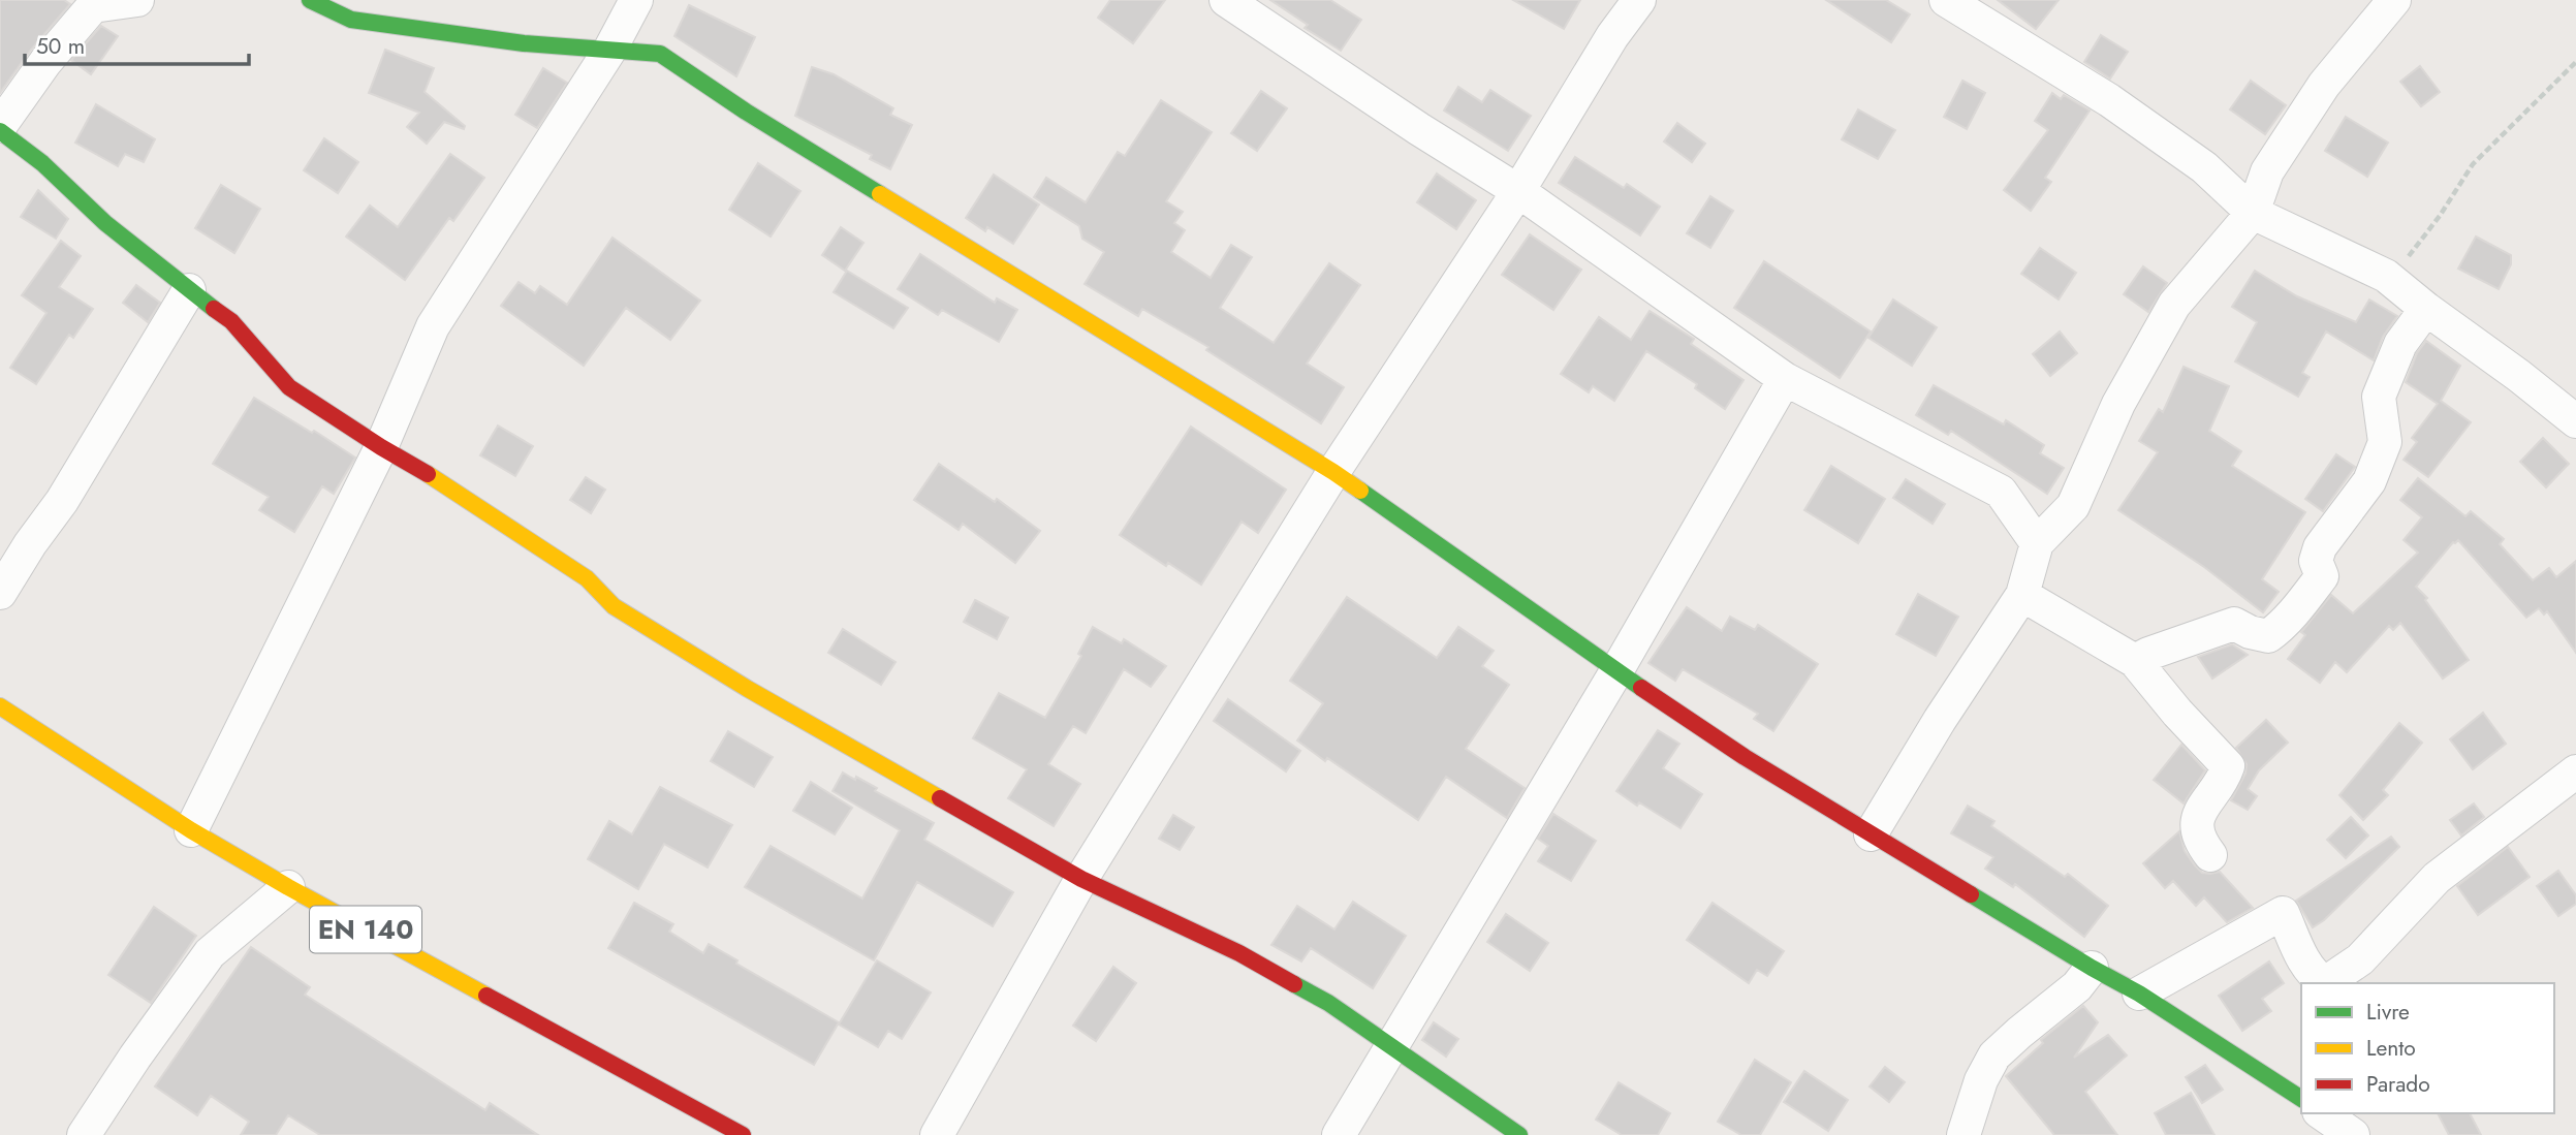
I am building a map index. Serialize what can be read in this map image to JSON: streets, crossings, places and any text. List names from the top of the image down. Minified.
{"streets":{"street":["EN 140"]},"legend":["Livre","Lento","Parado"],"scale_bar":"50 m"}
